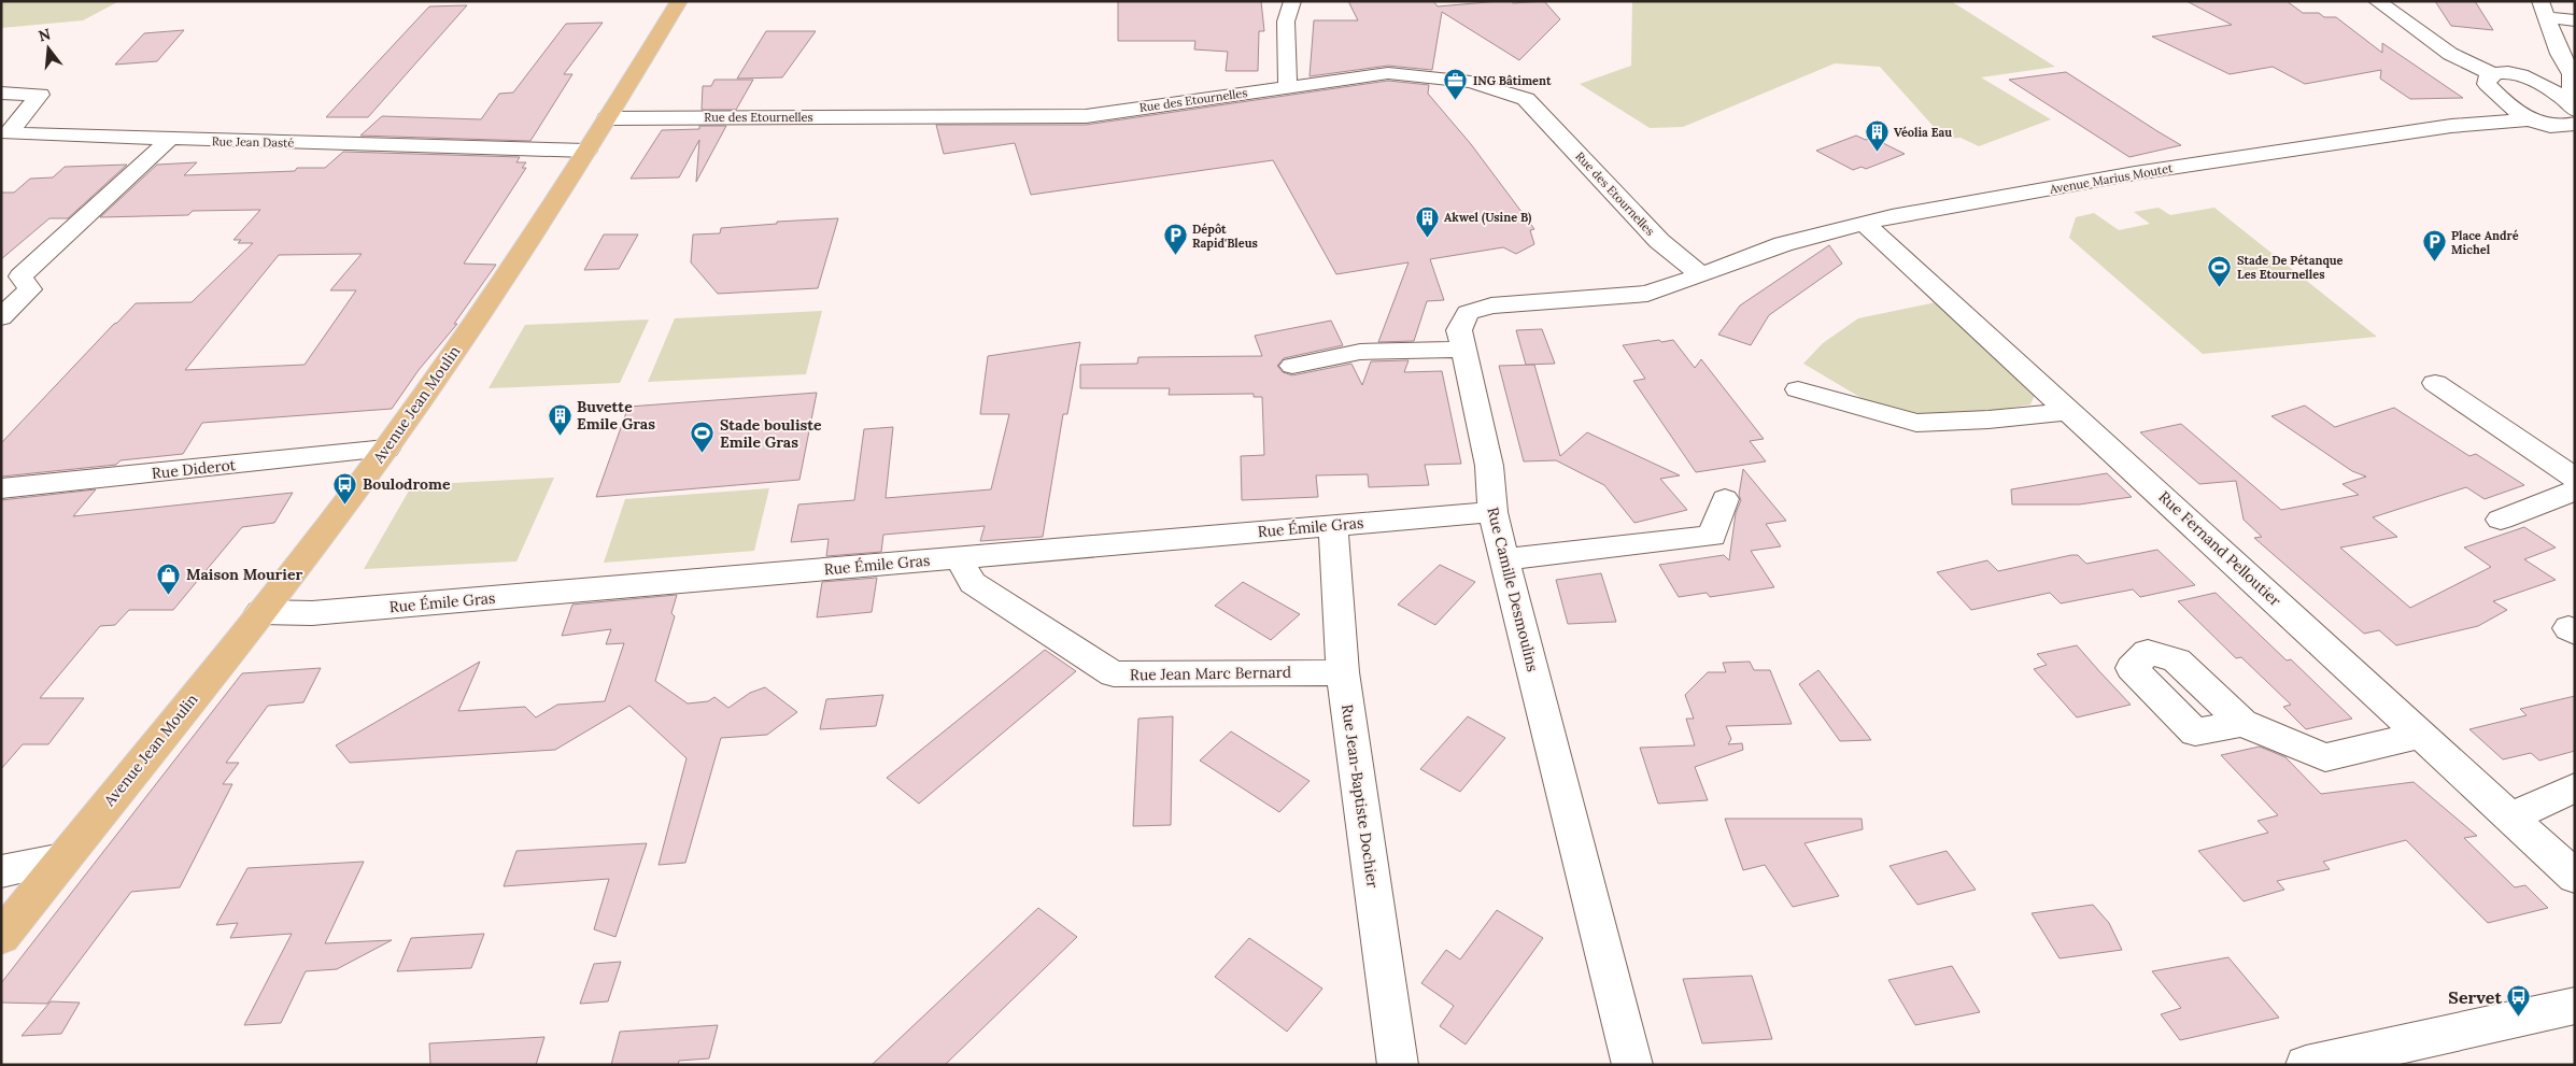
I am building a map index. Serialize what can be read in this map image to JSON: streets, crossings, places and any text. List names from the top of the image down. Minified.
{"streets":{"main road":["Avenue Jean Moulin"],"street":["Rue des Etournelles","Rue Jean Dasté","Avenue Marius Moutet","Rue Diderot","Rue Émile Gras","Rue Fernand Pelloutier","Rue Camille Desmoulins","Rue Jean Marc Bernard","Rue Jean-Baptiste Dochier"]},"crossings":[["Rue des Etournelles","Avenue Marius Moutet"],["Rue des Etournelles","Avenue Jean Moulin"],["Rue des Etournelles","Rue Camille Desmoulins"],["Rue Jean Dasté","Avenue Jean Moulin"],["Avenue Marius Moutet","Rue Fernand Pelloutier"],["Avenue Marius Moutet","Rue Camille Desmoulins"],["Avenue Jean Moulin","Rue Diderot"],["Avenue Jean Moulin","Rue Émile Gras"],["Rue Émile Gras","Rue Camille Desmoulins"],["Rue Émile Gras","Rue Jean Marc Bernard"],["Rue Émile Gras","Rue Jean-Baptiste Dochier"],["Rue Jean Marc Bernard","Rue Jean-Baptiste Dochier"]],"places":{"office":["ING Bâtiment"],"building":["Véolia Eau","Akwel (Usine B)","Buvette Emile Gras"],"parking":["Dépôt Rapid'Bleus","Place André Michel"],"sports":["Stade De Pétanque Les Etournelles","Stade bouliste Emile Gras"],"bus stop":["Boulodrome","Servet"],"shop":["Maison Mourier"]},"north":"top"}
